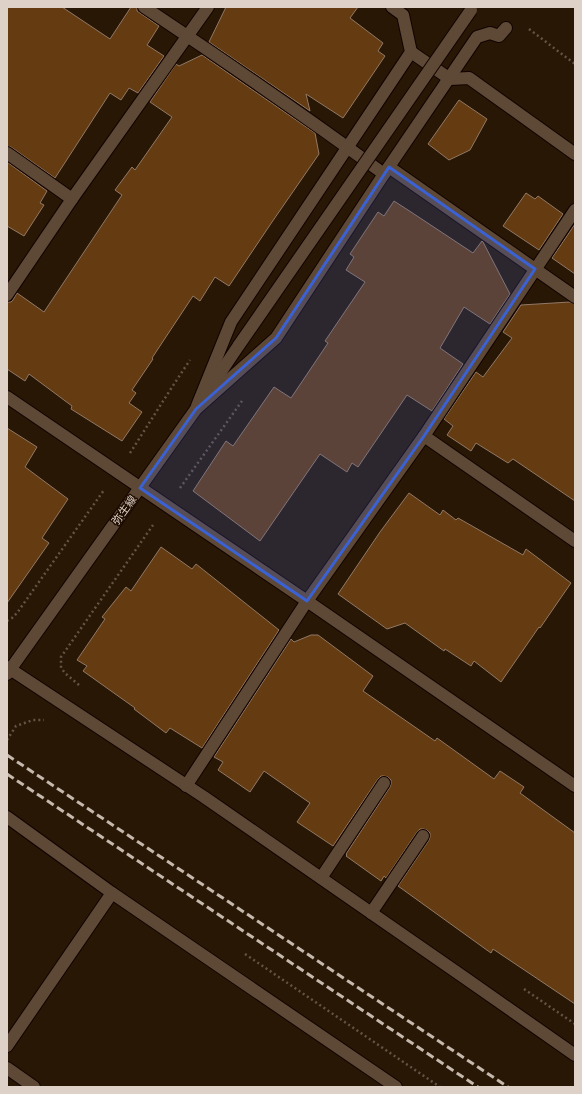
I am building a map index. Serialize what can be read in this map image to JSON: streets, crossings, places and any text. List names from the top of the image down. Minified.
{"streets":{"street":["弥生線"]}}
